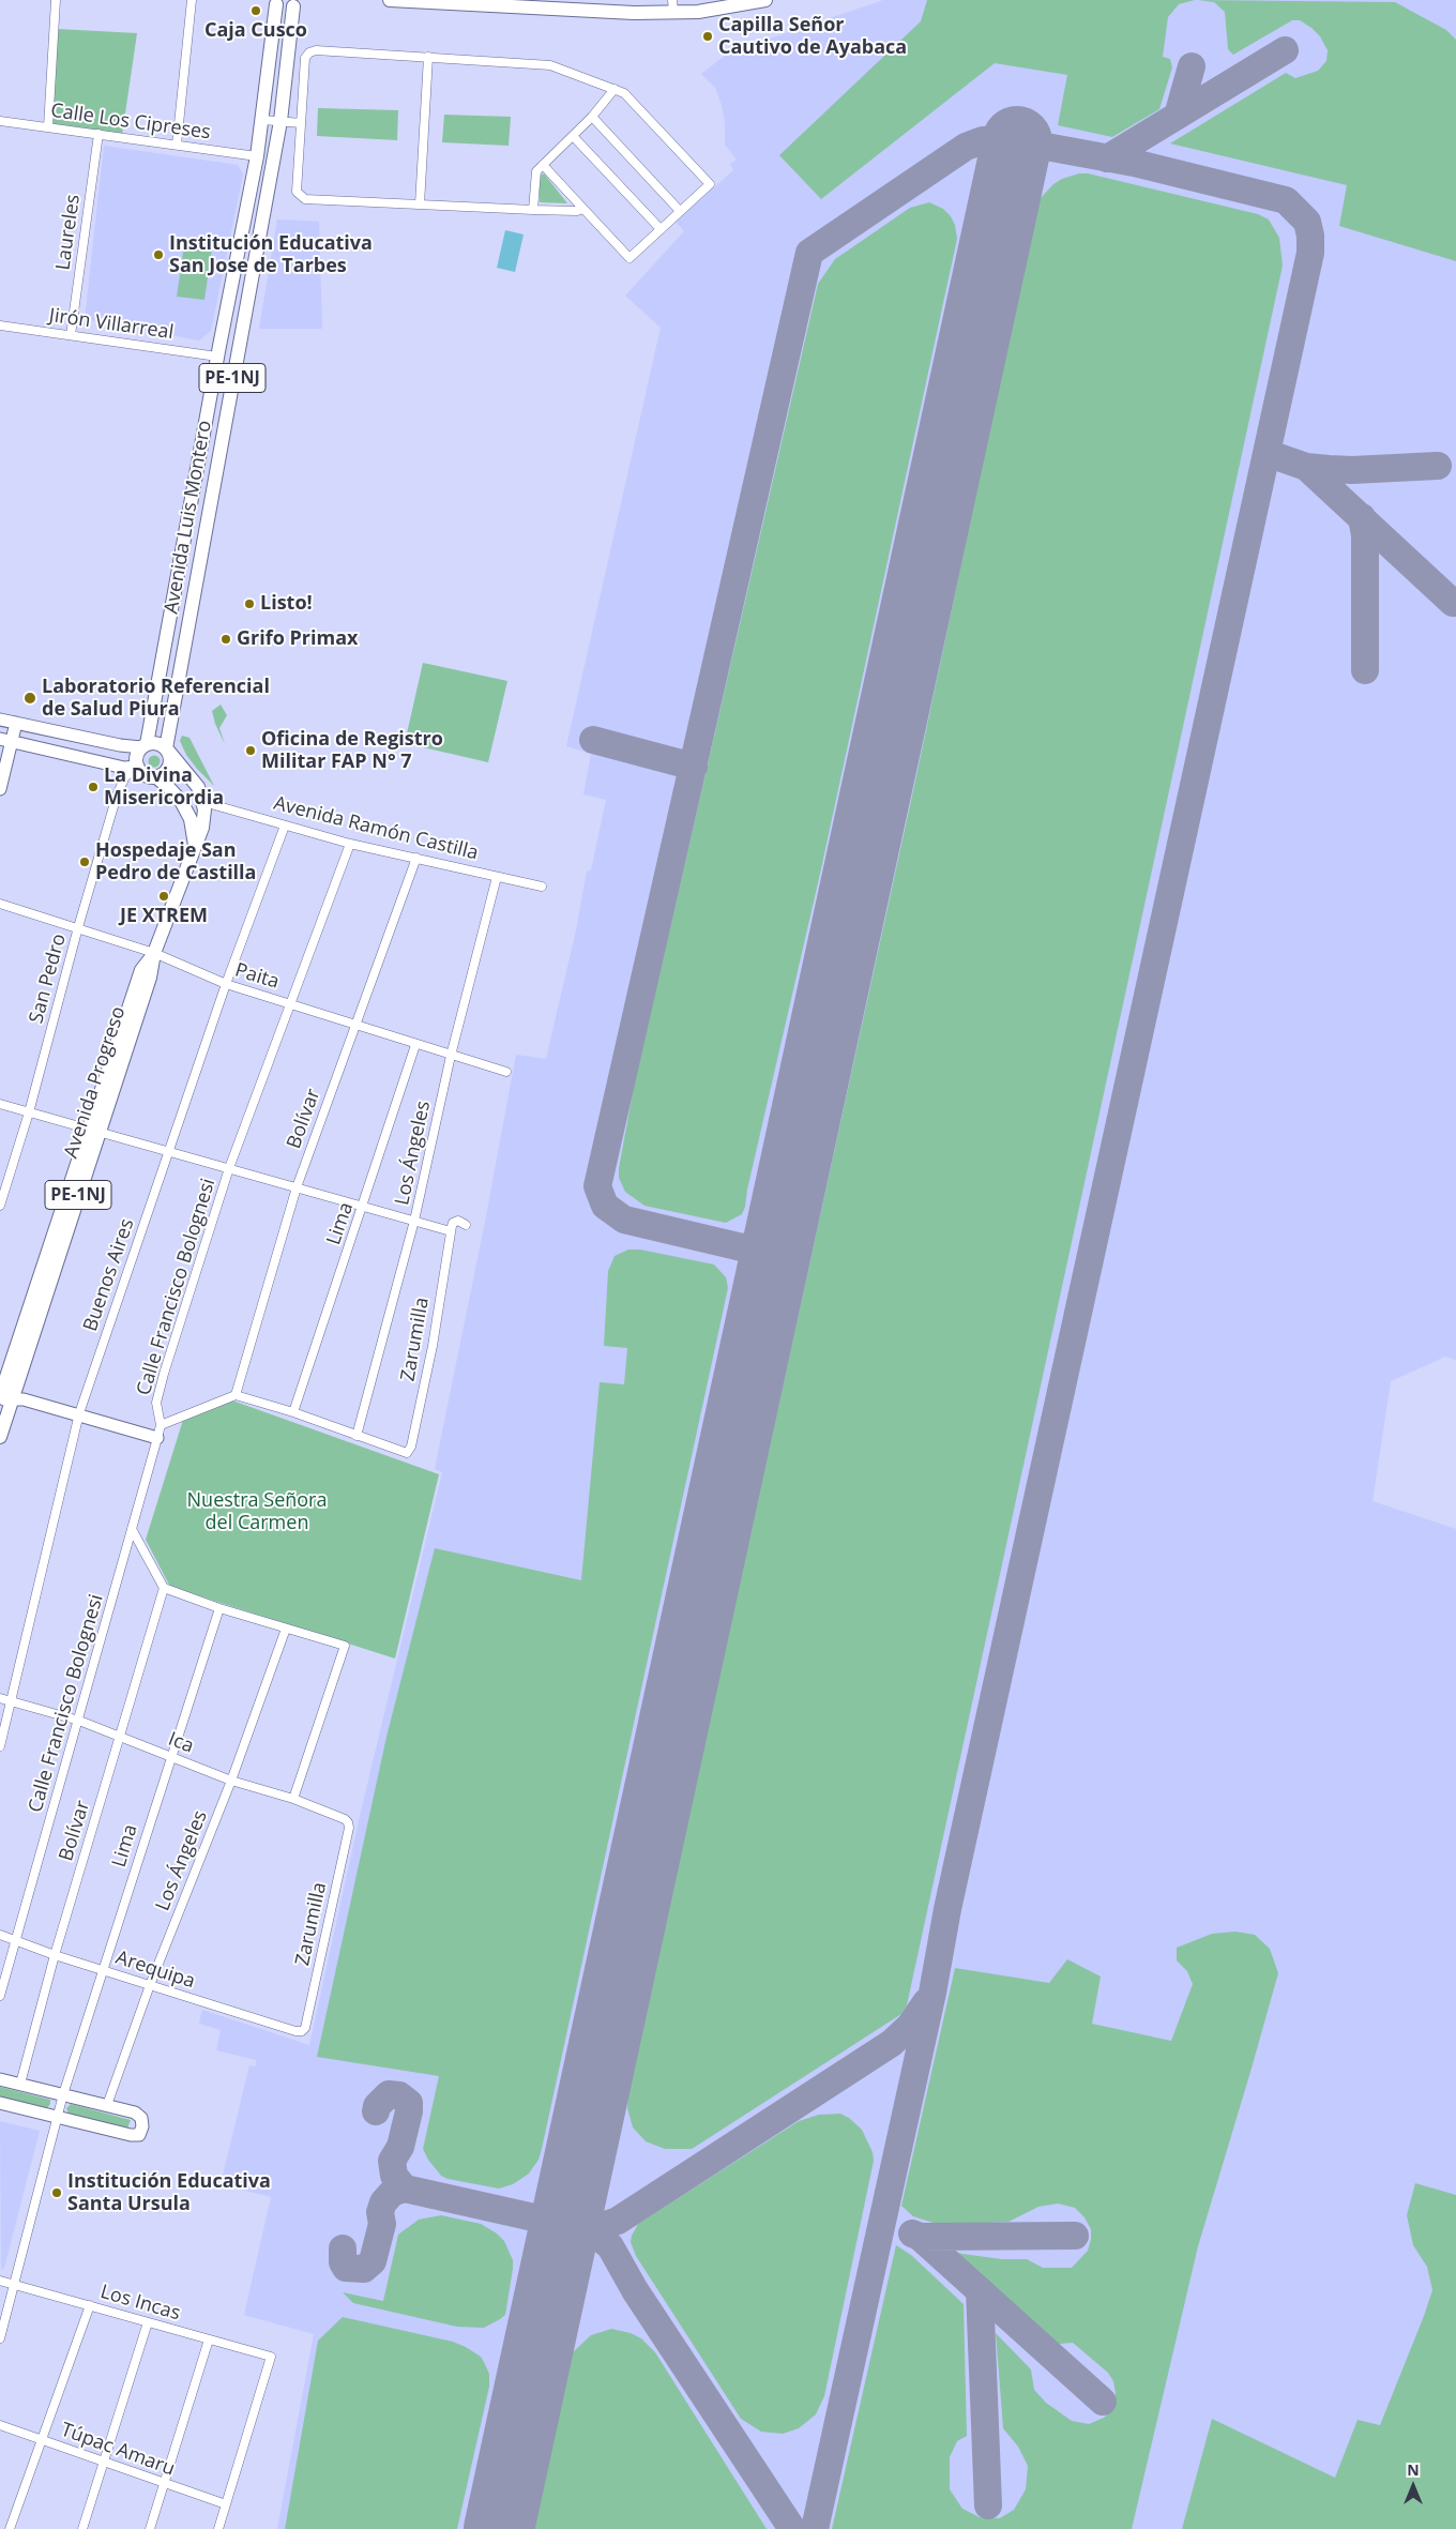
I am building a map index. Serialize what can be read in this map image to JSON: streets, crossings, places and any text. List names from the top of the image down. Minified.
{"streets":{"main road":["PE-1NJ","Avenida Luis Montero","Avenida Progreso"],"street":["Calle Los Cipreses","Laureles","Jirón Villarreal","Avenida Ramón Castilla","Paita","San Pedro","Bolívar","Los Ángeles","Lima","Buenos Aires","Calle Francisco Bolognesi","Zarumilla","Ica","Arequipa","Los Incas","Túpac Amaru"]},"crossings":[["Calle Los Cipreses","Laureles"],["Calle Los Cipreses","Avenida Luis Montero"],["Laureles","Jirón Villarreal"],["Jirón Villarreal","Avenida Luis Montero"],["PE-1NJ","Avenida Luis Montero"],["PE-1NJ","San Pedro"],["Avenida Luis Montero","San Pedro"],["Avenida Ramón Castilla","Avenida Progreso"],["Avenida Ramón Castilla","Bolívar"],["Avenida Ramón Castilla","Los Ángeles"],["Avenida Ramón Castilla","Buenos Aires"],["Avenida Ramón Castilla","Calle Francisco Bolognesi"],["Paita","San Pedro"],["Paita","Avenida Progreso"],["Paita","Bolívar"],["Paita","Los Ángeles"],["Paita","Lima"],["Paita","Buenos Aires"],["Paita","Calle Francisco Bolognesi"],["Bolívar","Ica"],["Bolívar","Arequipa"],["Los Ángeles","Zarumilla"],["Los Ángeles","Ica"],["Los Ángeles","Arequipa"],["Lima","Ica"],["Lima","Arequipa"],["Lima","Los Incas"],["Buenos Aires","Ica"],["Calle Francisco Bolognesi","Ica"],["Calle Francisco Bolognesi","Arequipa"],["Zarumilla","Ica"],["Zarumilla","Arequipa"],["Los Incas","Túpac Amaru"]],"parks":["Nuestra Señora del Carmen"],"places":["Caja Cusco","Capilla Señor Cautivo de Ayabaca","Institución Educativa San Jose de Tarbes","Listo!","Grifo Primax","Laboratorio Referencial de Salud Piura","Oficina de Registro Militar FAP N° 7","La Divina Misericordia","Hospedaje San Pedro de Castilla","JE XTREM","Institución Educativa Santa Ursula"],"north":"top"}
